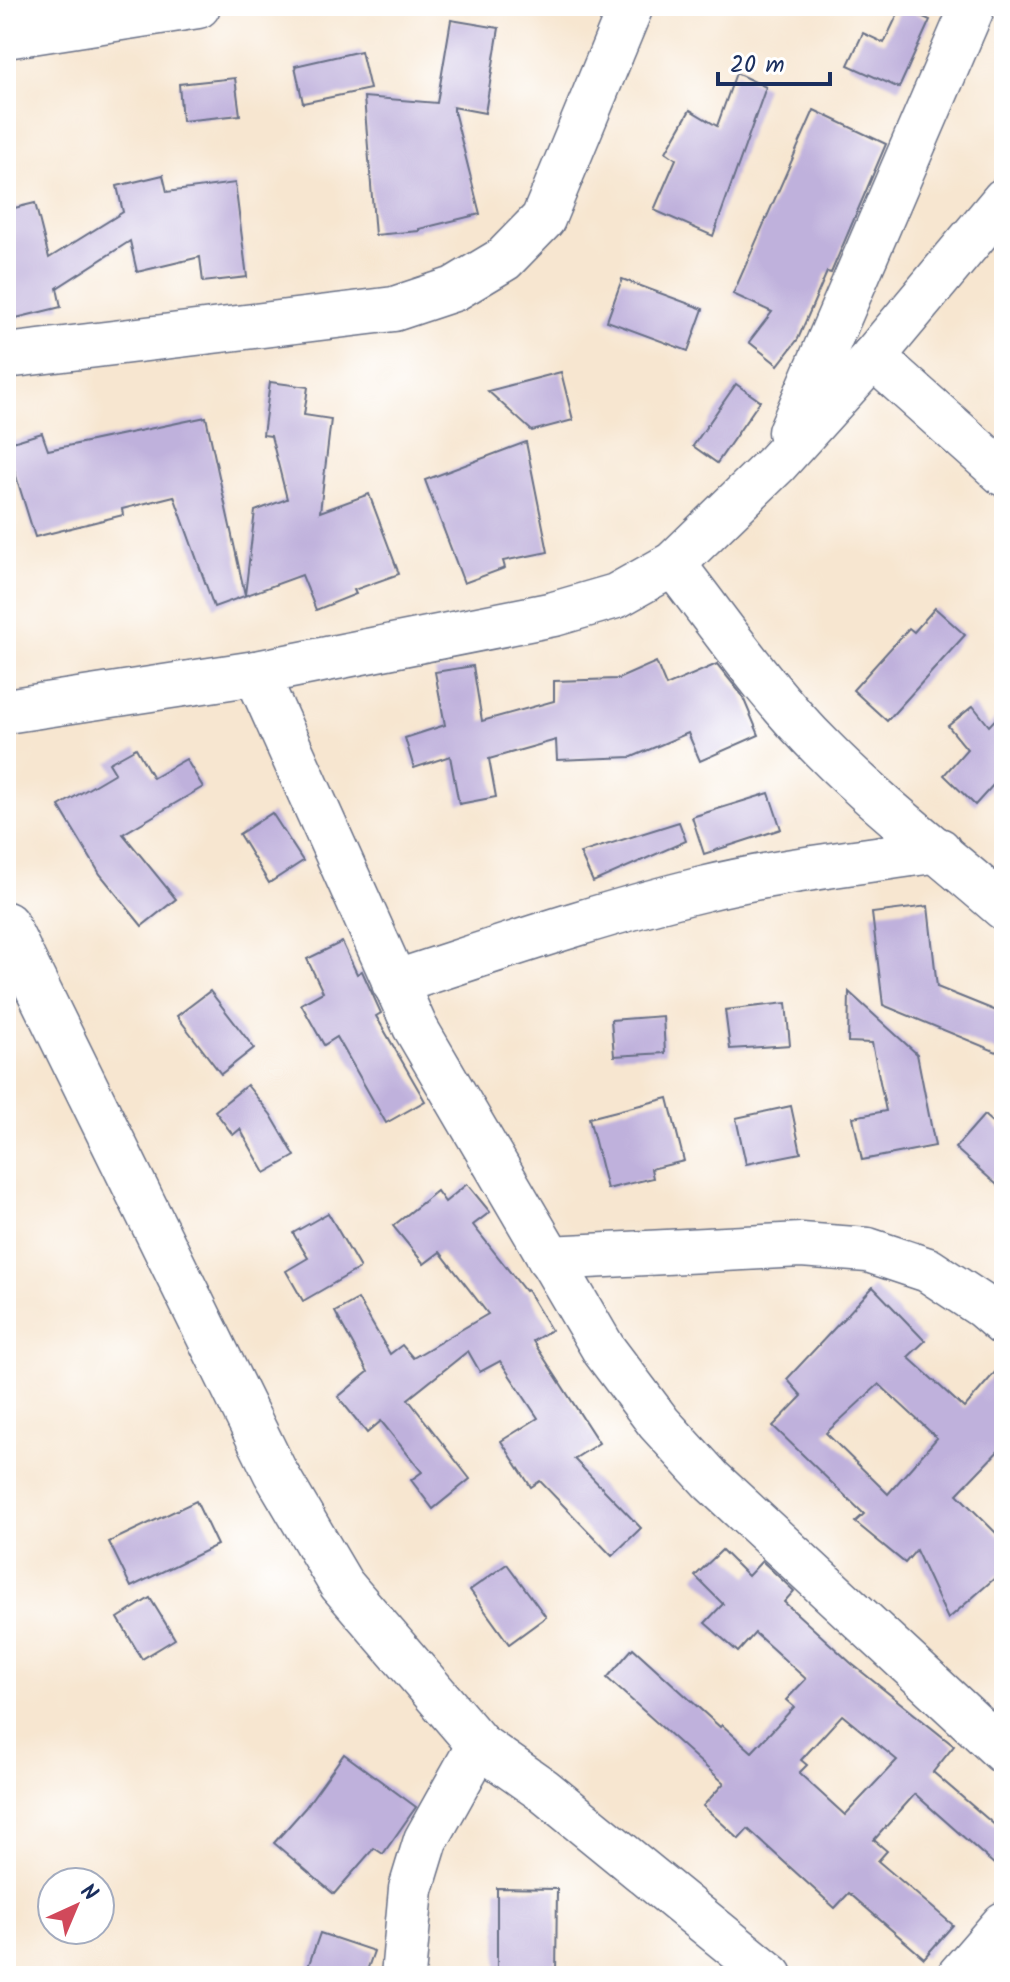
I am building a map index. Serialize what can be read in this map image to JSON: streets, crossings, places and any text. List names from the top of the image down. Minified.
{"scale_bar":"20 m","north":"top right"}
